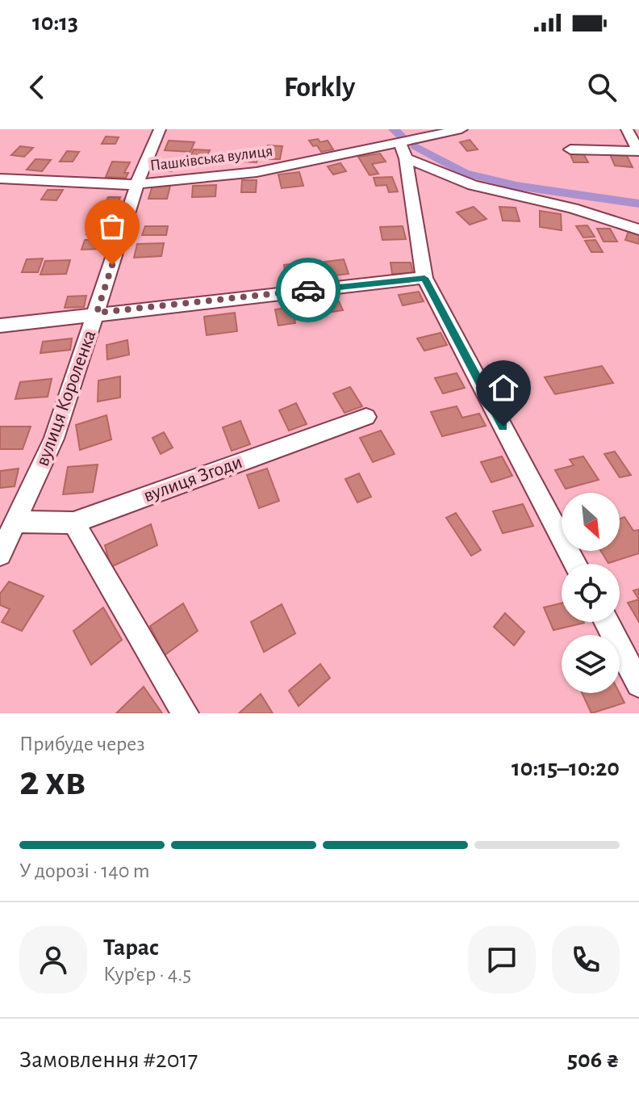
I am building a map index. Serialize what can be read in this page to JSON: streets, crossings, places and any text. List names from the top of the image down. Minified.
{"streets":{"street":["Пашківська вулиця","вулиця Короленка","вулиця Згоди"]},"crossings":[["Пашківська вулиця","вулиця Короленка"],["вулиця Короленка","вулиця Згоди"]],"north":"bottom right","page":{"status":"10:13","header":"Forkly","heading":["2 хв","Прибуде через","10:15–10:20"],"panel":["Тарас","Кур’єр · 4.5","Замовлення #2017","506 ₴"],"bar":"У дорозі · 140 m"}}
